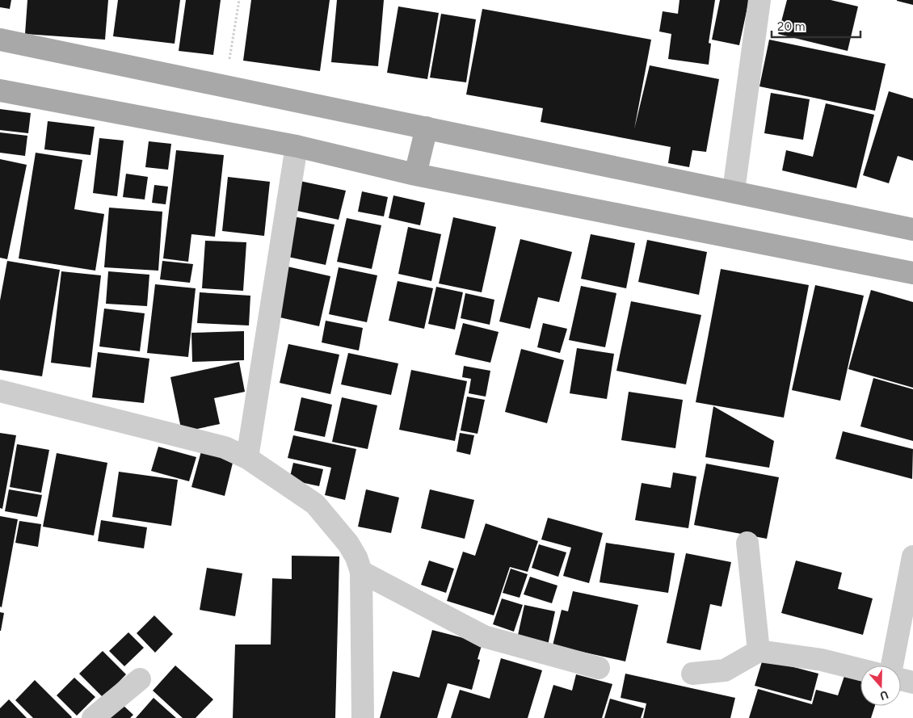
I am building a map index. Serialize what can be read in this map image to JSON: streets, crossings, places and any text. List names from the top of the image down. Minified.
{"scale_bar":"20 m","north":"bottom"}
